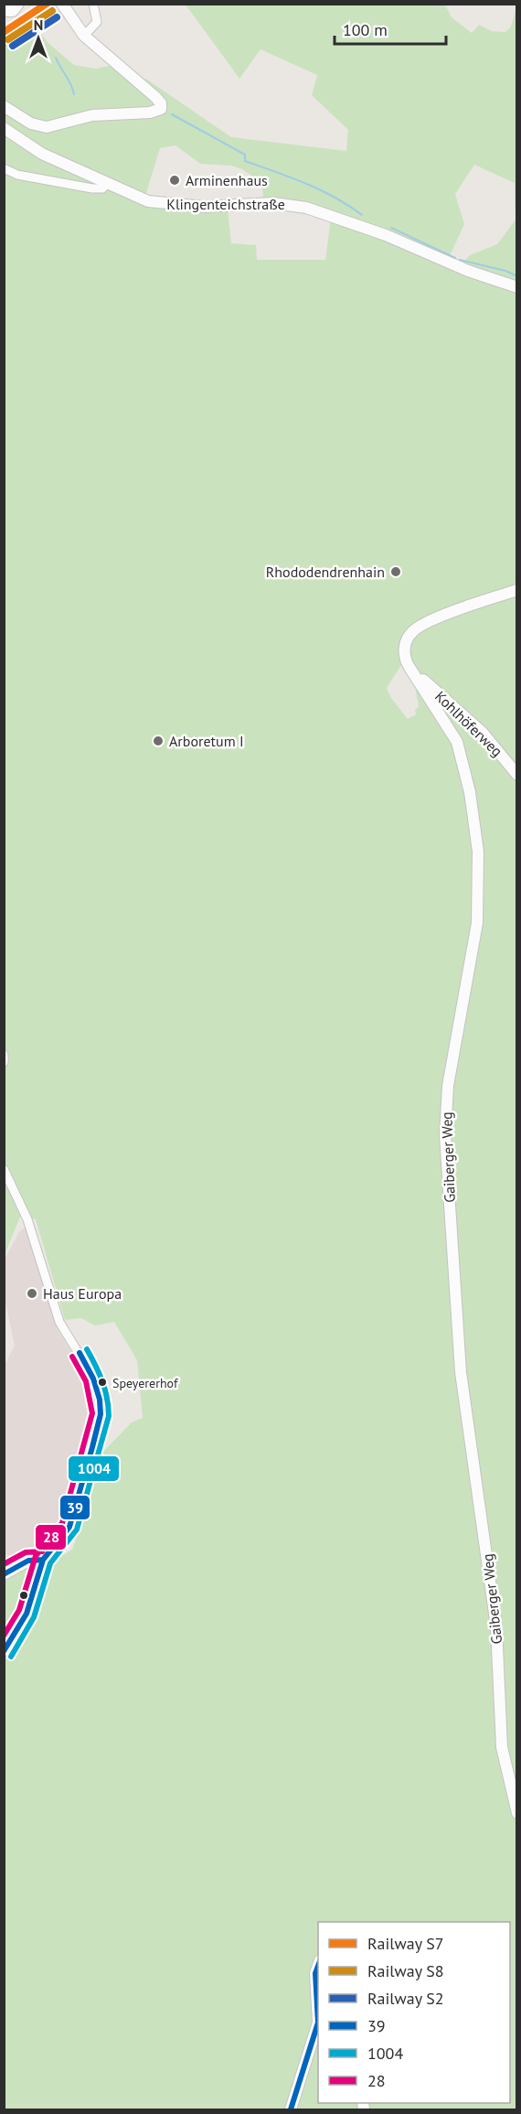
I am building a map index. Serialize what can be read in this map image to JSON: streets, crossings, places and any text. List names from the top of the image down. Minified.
{"streets":{"street":["Klingenteichstraße","Kohlhöferweg","Gaiberger Weg"]},"crossings":[["Kohlhöferweg","Gaiberger Weg"]],"places":["Arminenhaus","Rhododendrenhain","Arboretum I","Haus Europa","Speyererhof"],"lines":["rail line S7","rail line S8","rail line S2","transit line 1004","transit line 39","transit line 28"],"legend":["Railway S7","Railway S8","Railway S2","39","1004","28"],"scale_bar":"100 m","north":"top"}
